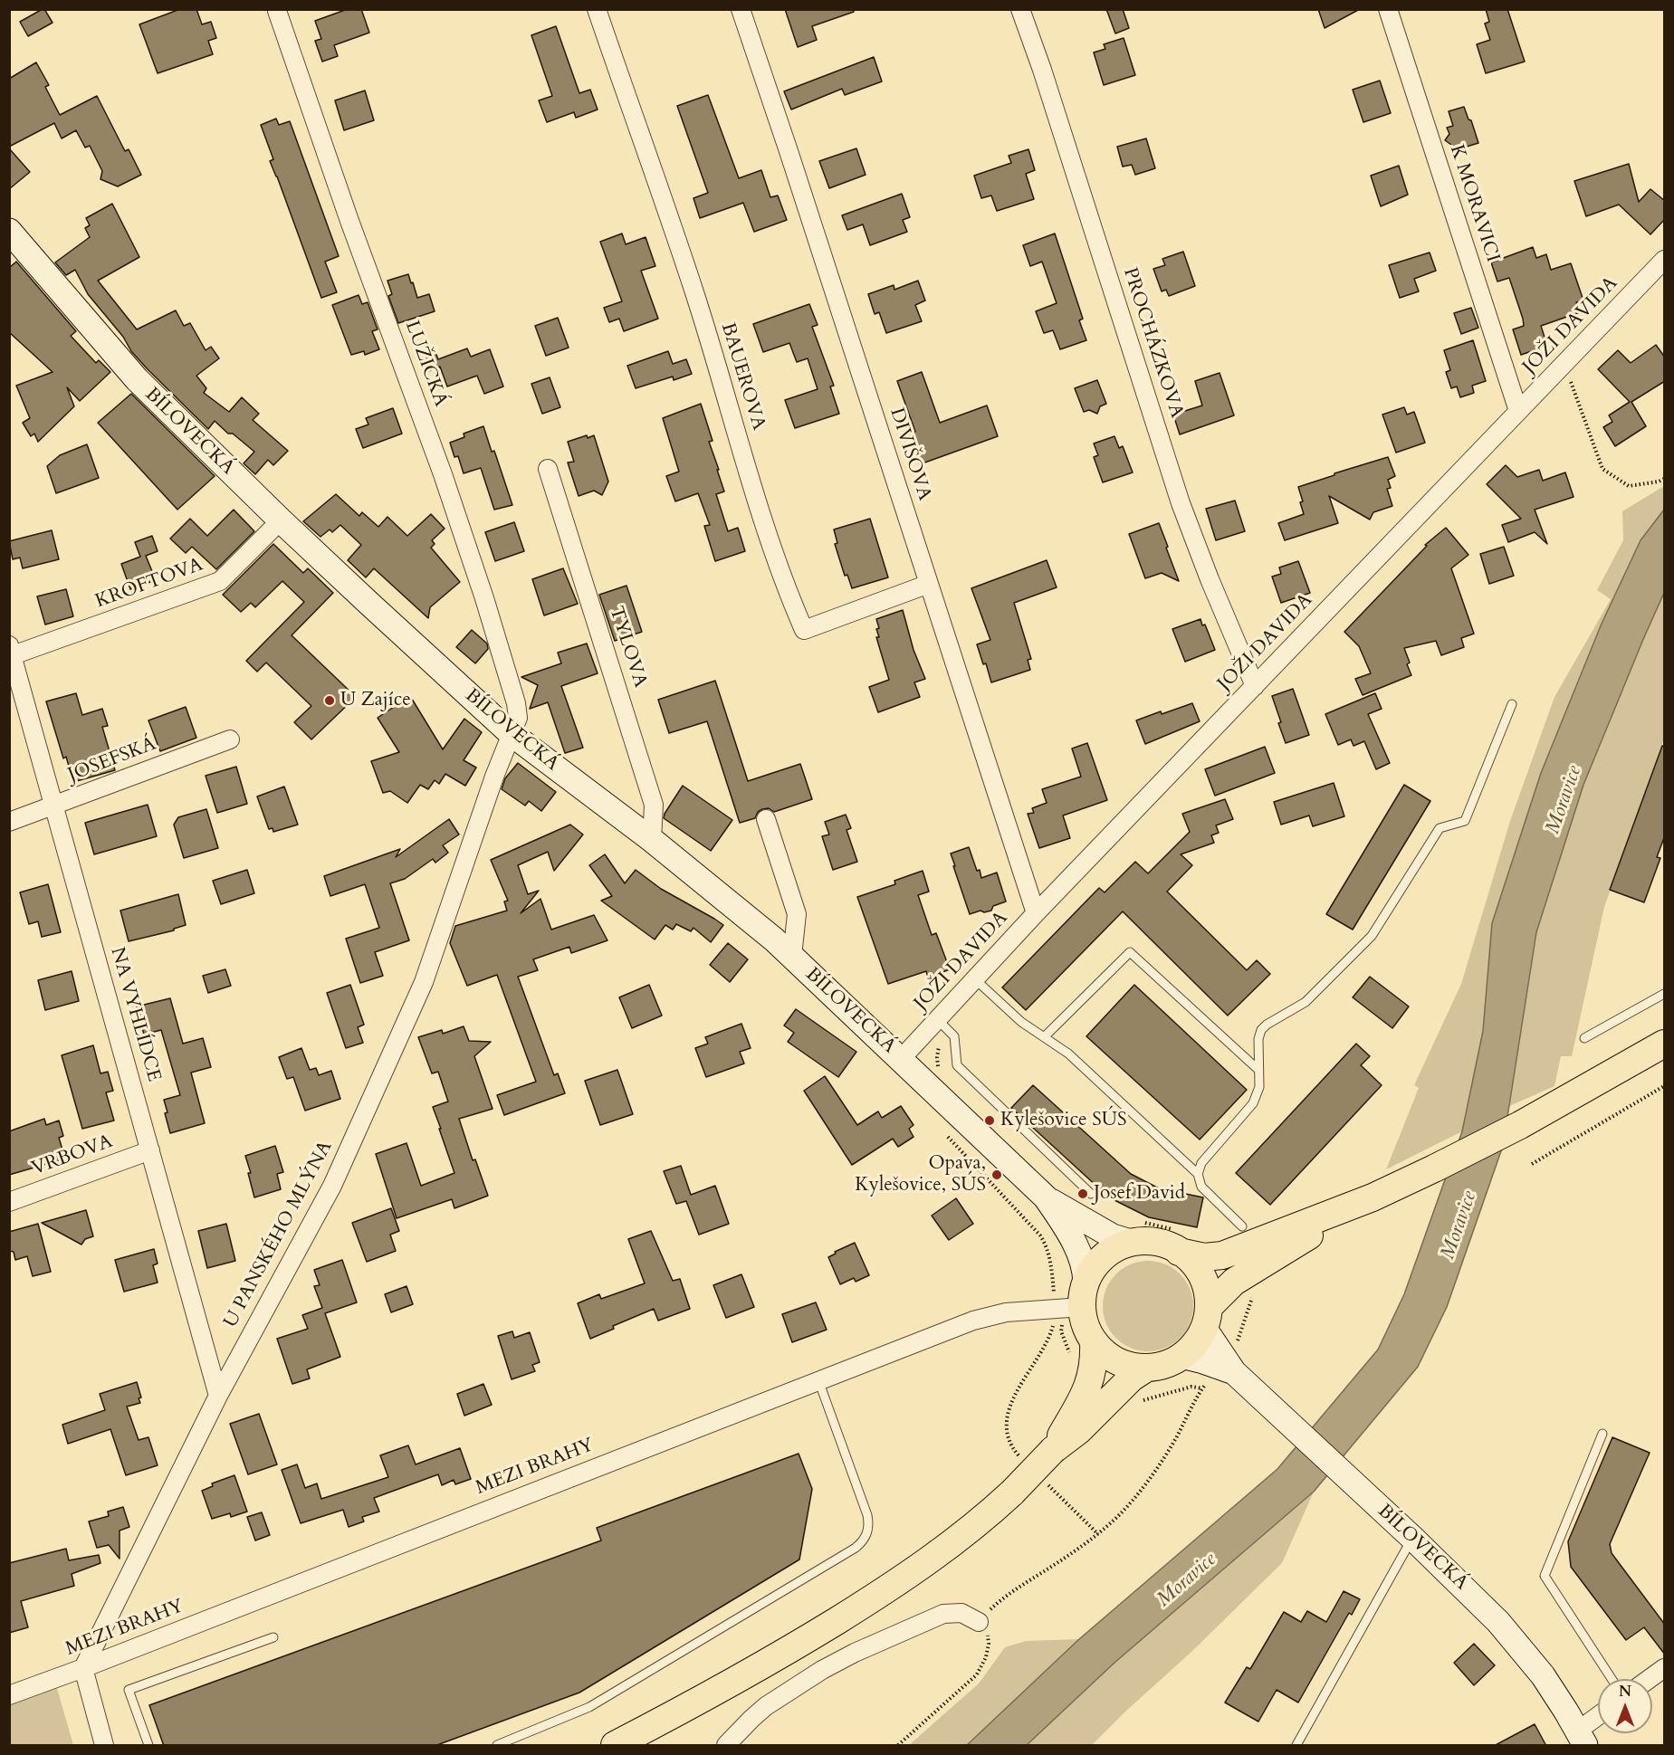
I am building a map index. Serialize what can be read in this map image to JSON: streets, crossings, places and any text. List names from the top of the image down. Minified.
{"streets":{"main road":["BÍLOVECKÁ"],"street":["K MORAVICI","JOŽI DAVIDA","PROCHÁZKOVA","LUŽICKÁ","BAUEROVA","DIVIŠOVA","KROFTOVA","TYLOVA","JOSEFSKÁ","NA VYHLÍDCE","VRBOVA","U PANSKÉHO MLÝNA","MEZI BRAHY"]},"crossings":[["K MORAVICI","JOŽI DAVIDA"],["JOŽI DAVIDA","PROCHÁZKOVA"],["JOŽI DAVIDA","BÍLOVECKÁ"],["JOŽI DAVIDA","DIVIŠOVA"],["LUŽICKÁ","BÍLOVECKÁ"],["LUŽICKÁ","U PANSKÉHO MLÝNA"],["BAUEROVA","DIVIŠOVA"],["BÍLOVECKÁ","KROFTOVA"],["BÍLOVECKÁ","TYLOVA"],["BÍLOVECKÁ","U PANSKÉHO MLÝNA"],["BÍLOVECKÁ","MEZI BRAHY"],["KROFTOVA","NA VYHLÍDCE"],["JOSEFSKÁ","NA VYHLÍDCE"],["NA VYHLÍDCE","VRBOVA"],["NA VYHLÍDCE","U PANSKÉHO MLÝNA"],["U PANSKÉHO MLÝNA","MEZI BRAHY"]],"water":["Moravice"],"places":["U Zajíce","Kylešovice SÚS","Opava, Kylešovice, SÚS","Josef David"],"north":"top"}
